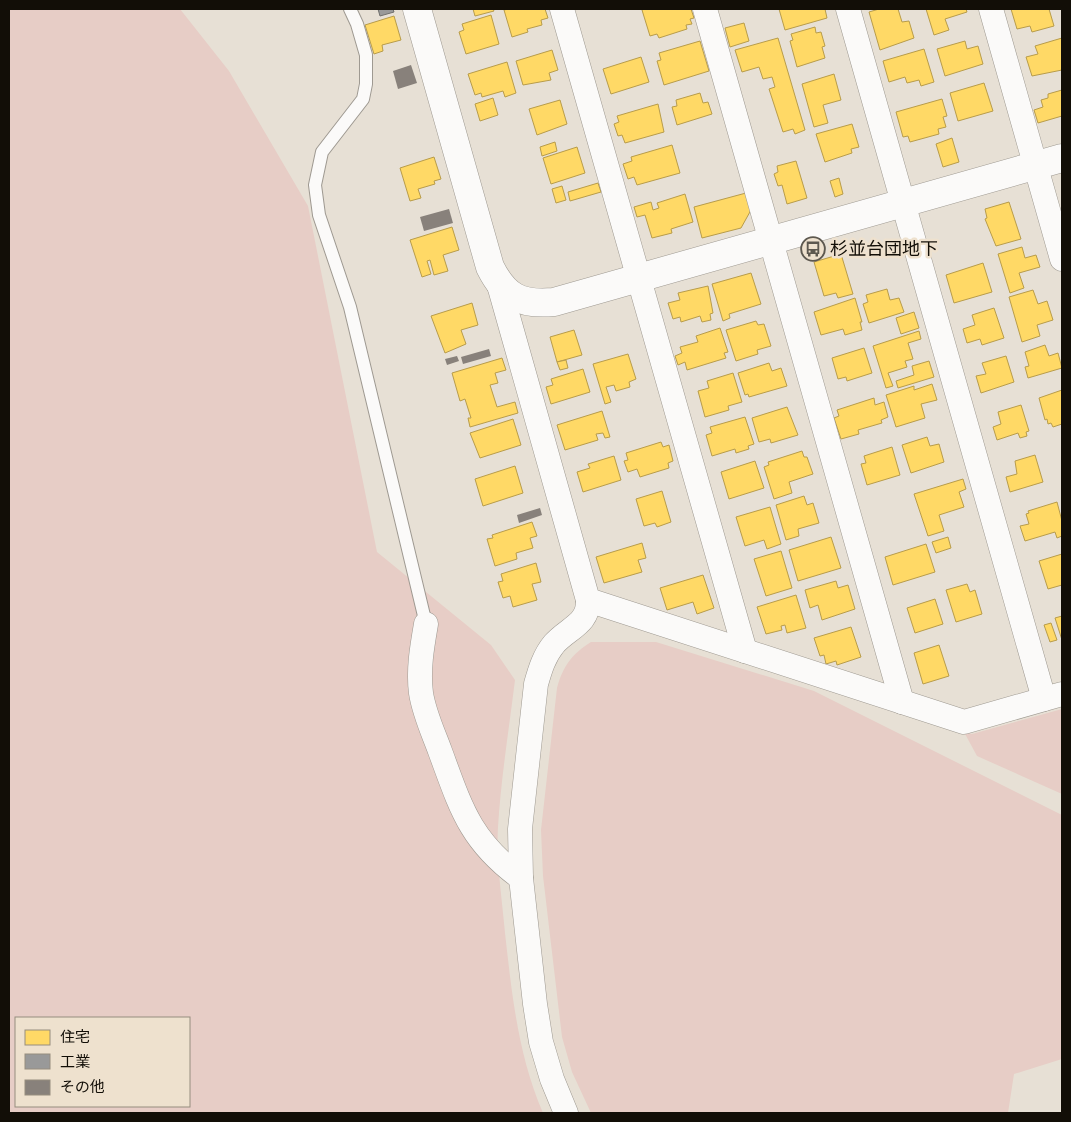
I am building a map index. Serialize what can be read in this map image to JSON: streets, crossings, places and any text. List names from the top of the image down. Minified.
{"places":{"bus stop":["杉並台団地下"]},"legend":["住宅","工業","その他"]}
